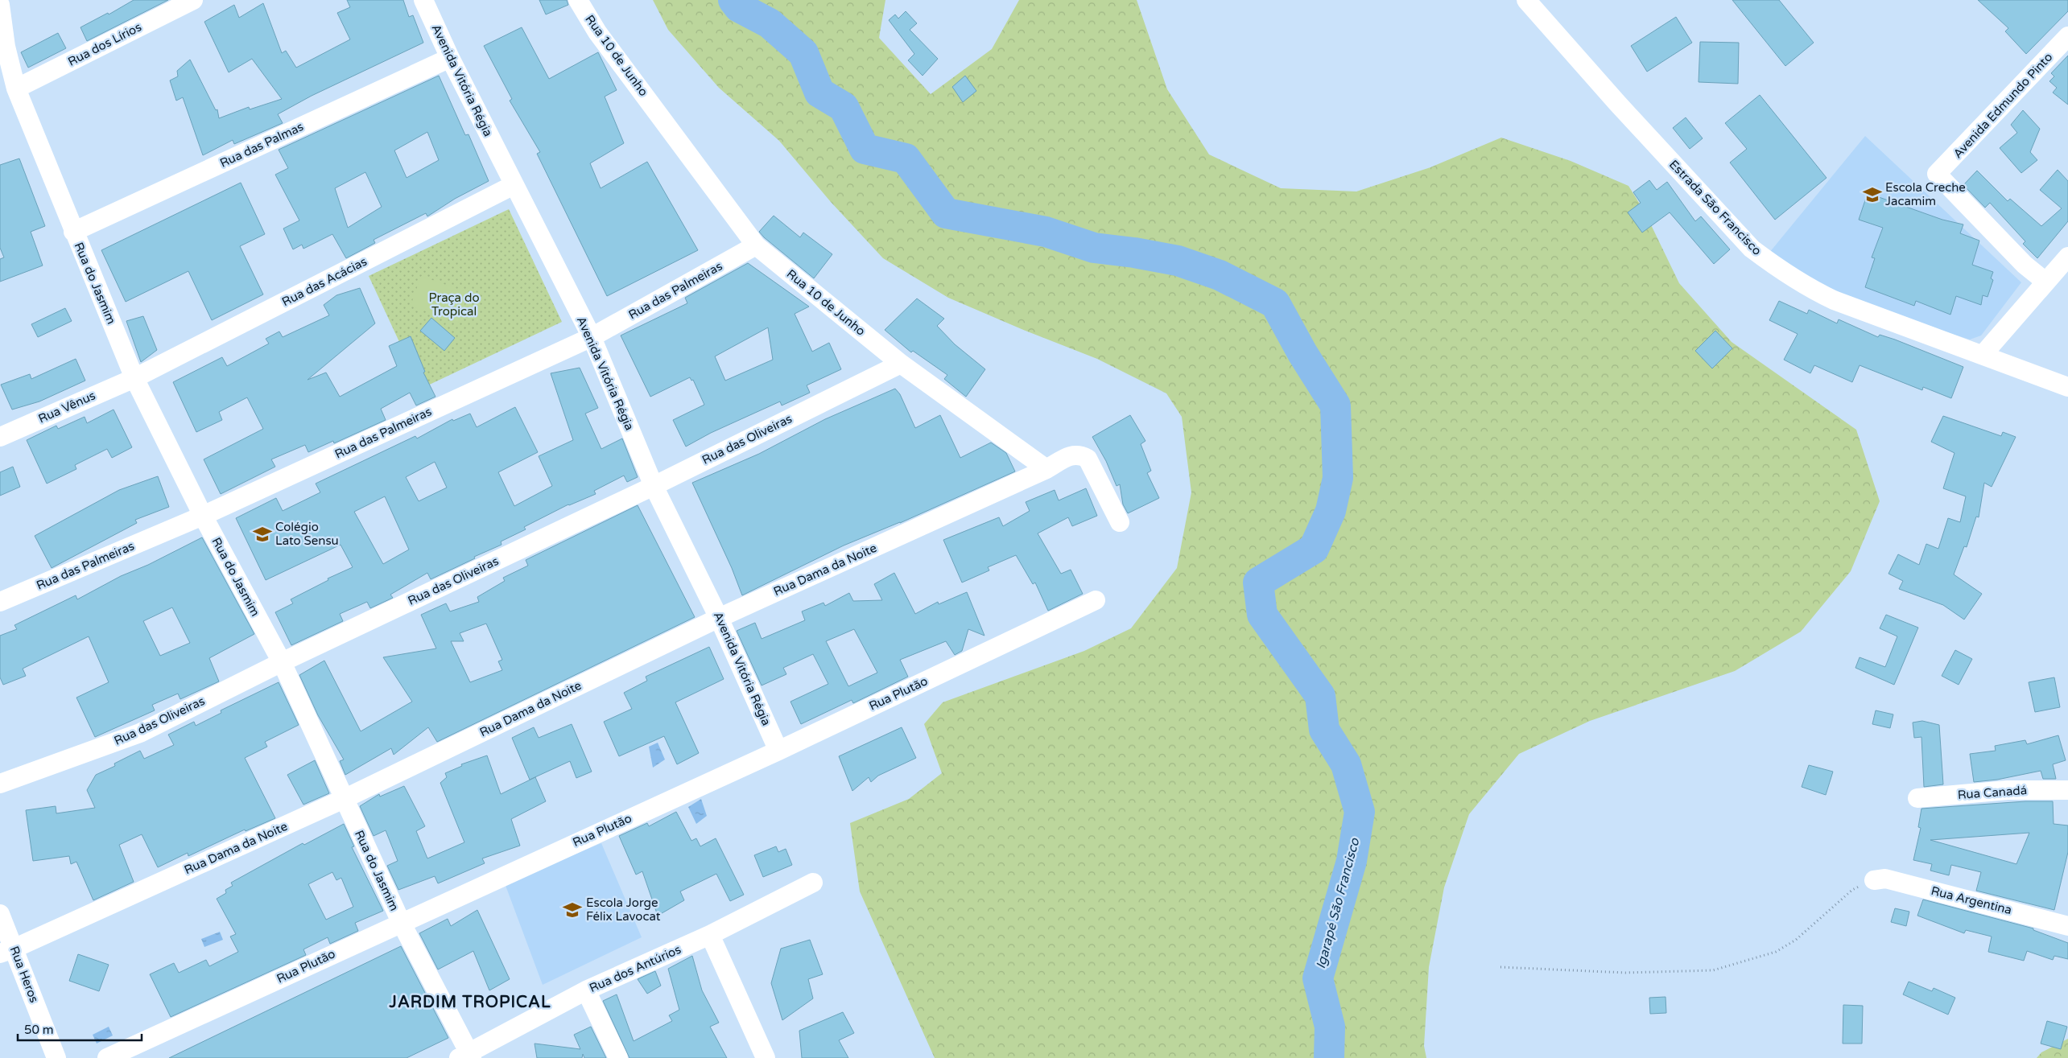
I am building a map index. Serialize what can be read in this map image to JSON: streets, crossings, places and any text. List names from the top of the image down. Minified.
{"streets":{"street":["Rua dos Lírios","Rua 10 de Junho","Avenida Vitória Régia","Avenida Edmundo Pinto","Rua das Palmas","Estrada São Francisco","Rua das Acácias","Rua do Jasmim","Rua das Palmeiras","Rua Vênus","Rua das Oliveiras","Rua Dama da Noite","Rua Plutão","Rua Canadá","Rua Argentina","Rua dos Antúrios","Rua Heros"]},"crossings":[["Rua dos Lírios","Rua do Jasmim"],["Rua 10 de Junho","Rua das Palmeiras"],["Rua 10 de Junho","Rua das Oliveiras"],["Rua 10 de Junho","Rua Dama da Noite"],["Avenida Vitória Régia","Rua das Palmas"],["Avenida Vitória Régia","Rua das Acácias"],["Avenida Vitória Régia","Rua das Palmeiras"],["Avenida Vitória Régia","Rua das Oliveiras"],["Avenida Vitória Régia","Rua Dama da Noite"],["Avenida Vitória Régia","Rua Plutão"],["Rua das Palmas","Rua do Jasmim"],["Rua das Acácias","Rua do Jasmim"],["Rua das Acácias","Rua Vênus"],["Rua do Jasmim","Rua das Palmeiras"],["Rua do Jasmim","Rua Vênus"],["Rua do Jasmim","Rua das Oliveiras"],["Rua do Jasmim","Rua Dama da Noite"],["Rua do Jasmim","Rua Plutão"],["Rua do Jasmim","Rua dos Antúrios"],["Rua Dama da Noite","Rua Heros"]],"districts":["JARDIM TROPICAL"],"water":["Igarapé São Francisco"],"parks":["Praça do Tropical"],"places":{"school or university":["Escola Creche Jacamim","Colégio Lato Sensu","Escola Jorge Félix Lavocat"]},"scale_bar":"50 m"}
